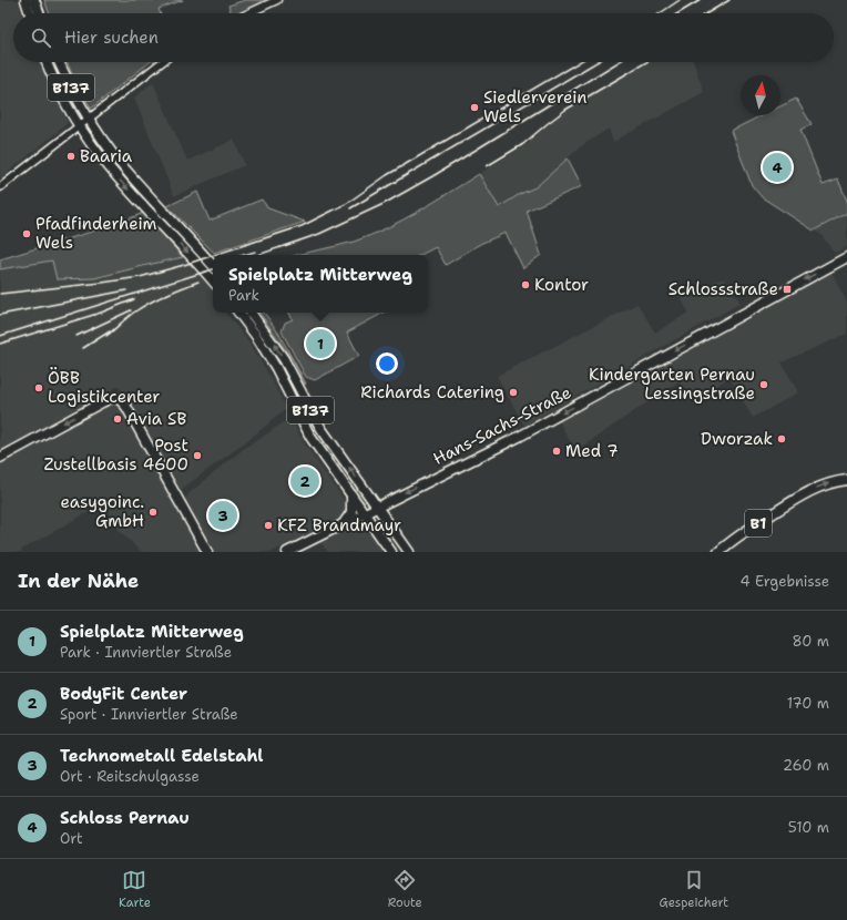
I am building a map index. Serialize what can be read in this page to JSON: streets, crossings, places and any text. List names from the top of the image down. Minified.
{"streets":{"main road":["B137","Hans-Sachs-Straße","B1"]},"crossings":[["B137","Hans-Sachs-Straße"]],"one_way":["Hans-Sachs-Straße"],"places":{"other":["Siedlerverein Wels","Baaria","Pfadfinderheim Wels","Kontor","Kindergarten Pernau Lessingstraße","ÖBB Logistikcenter","Richards Catering","Avia SB","Dworzak","Med 7","Post Zustellbasis 4600","easygoinc. GmbH","KFZ Brandmayr"],"transit":["Schlossstraße"]},"north":"top","page":{"search":"Hier suchen","pins":["4","1","2","3"],"popup":["Spielplatz Mitterweg","Park"],"heading":["In der Nähe","4 Ergebnisse"],"list":[{"mark":"1","name":"Spielplatz Mitterweg","note":"Park · Innviertler Straße","value":"80 m"},{"mark":"2","name":"BodyFit Center","note":"Sport · Innviertler Straße","value":"170 m"},{"mark":"3","name":"Technometall Edelstahl","note":"Ort · Reitschulgasse","value":"260 m"},{"mark":"4","name":"Schloss Pernau","note":"Ort","value":"510 m"}],"nav":["Karte","Route","Gespeichert"]}}
